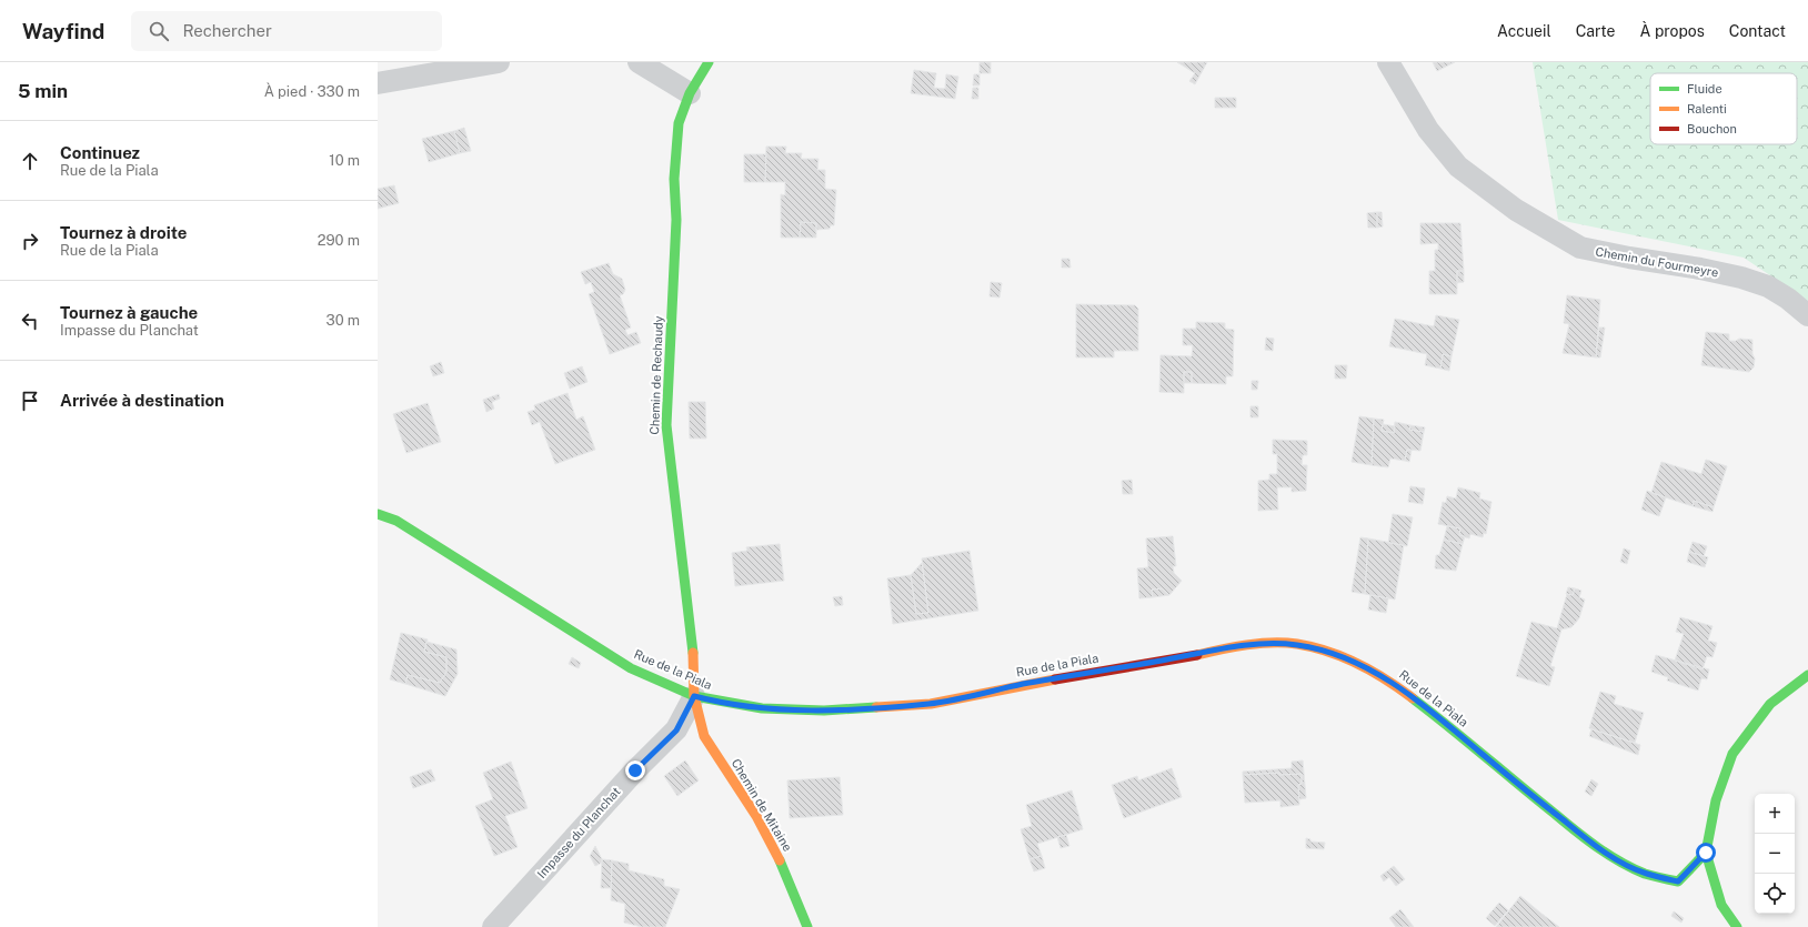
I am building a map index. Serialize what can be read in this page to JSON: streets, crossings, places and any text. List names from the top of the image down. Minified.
{"streets":{"street":["Chemin du Fourmeyre","Chemin de Rechaudy","Rue de la Piala","Chemin de Mitaine","Impasse du Planchat"]},"crossings":[["Chemin de Rechaudy","Rue de la Piala"],["Chemin de Rechaudy","Chemin de Mitaine"],["Chemin de Rechaudy","Impasse du Planchat"],["Rue de la Piala","Chemin de Mitaine"],["Rue de la Piala","Impasse du Planchat"],["Chemin de Mitaine","Impasse du Planchat"]],"legend":["Fluide","Ralenti","Bouchon"],"page":{"header":"Wayfind","search":"Rechercher","nav":["Accueil","Carte","À propos","Contact"],"heading":["5 min","À pied · 330 m"],"list":[["Continuez","Rue de la Piala","10 m"],["Tournez à droite","Rue de la Piala","290 m"],["Tournez à gauche","Impasse du Planchat","30 m"],"Arrivée à destination"],"map_buttons":["+","−"]}}
